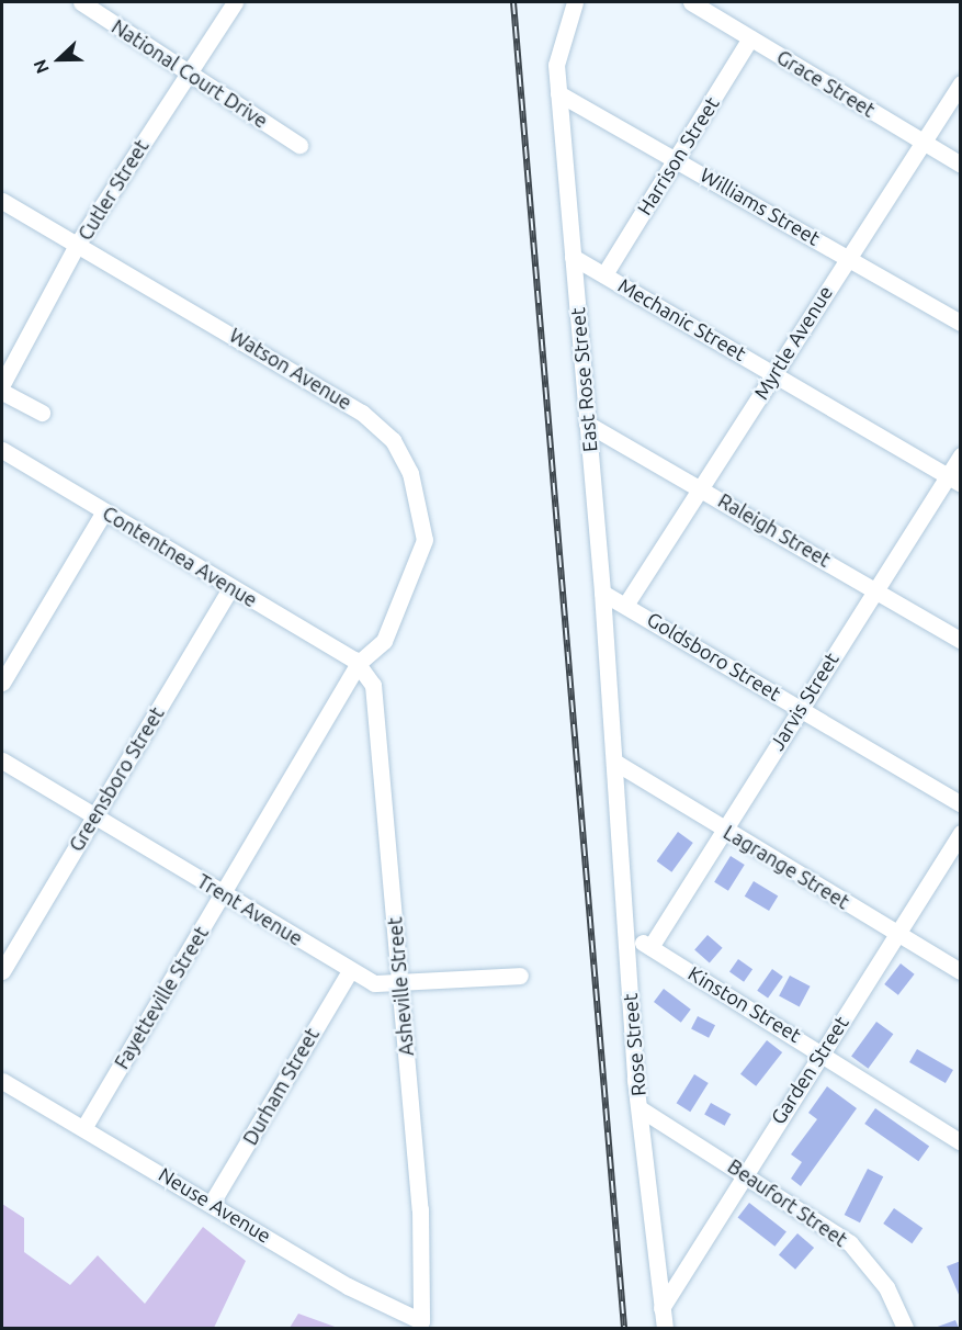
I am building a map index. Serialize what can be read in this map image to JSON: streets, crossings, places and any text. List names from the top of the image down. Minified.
{"streets":{"street":["National Court Drive","Grace Street","Harrison Street","Cutler Street","Williams Street","Mechanic Street","Myrtle Avenue","Watson Avenue","East Rose Street","Raleigh Street","Contentnea Avenue","Goldsboro Street","Jarvis Street","Greensboro Street","Lagrange Street","Trent Avenue","Asheville Street","Fayetteville Street","Kinston Street","Rose Street","Garden Street","Durham Street","Beaufort Street","Neuse Avenue"]},"crossings":[["National Court Drive","Cutler Street"],["Grace Street","Harrison Street"],["Grace Street","Myrtle Avenue"],["Harrison Street","Williams Street"],["Harrison Street","Mechanic Street"],["Cutler Street","Watson Avenue"],["Williams Street","Myrtle Avenue"],["Williams Street","East Rose Street"],["Mechanic Street","Myrtle Avenue"],["Mechanic Street","East Rose Street"],["Mechanic Street","Jarvis Street"],["Myrtle Avenue","Raleigh Street"],["Myrtle Avenue","Goldsboro Street"],["Watson Avenue","Contentnea Avenue"],["Watson Avenue","Asheville Street"],["Watson Avenue","Fayetteville Street"],["East Rose Street","Raleigh Street"],["East Rose Street","Goldsboro Street"],["East Rose Street","Lagrange Street"],["East Rose Street","Rose Street"],["Raleigh Street","Jarvis Street"],["Contentnea Avenue","Greensboro Street"],["Contentnea Avenue","Asheville Street"],["Contentnea Avenue","Fayetteville Street"],["Goldsboro Street","Jarvis Street"],["Jarvis Street","Lagrange Street"],["Jarvis Street","Kinston Street"],["Greensboro Street","Trent Avenue"],["Lagrange Street","Rose Street"],["Lagrange Street","Garden Street"],["Trent Avenue","Asheville Street"],["Trent Avenue","Fayetteville Street"],["Trent Avenue","Durham Street"],["Asheville Street","Fayetteville Street"],["Asheville Street","Neuse Avenue"],["Fayetteville Street","Neuse Avenue"],["Kinston Street","Rose Street"],["Kinston Street","Garden Street"],["Rose Street","Garden Street"],["Rose Street","Beaufort Street"],["Garden Street","Beaufort Street"],["Durham Street","Neuse Avenue"]],"north":"left"}
